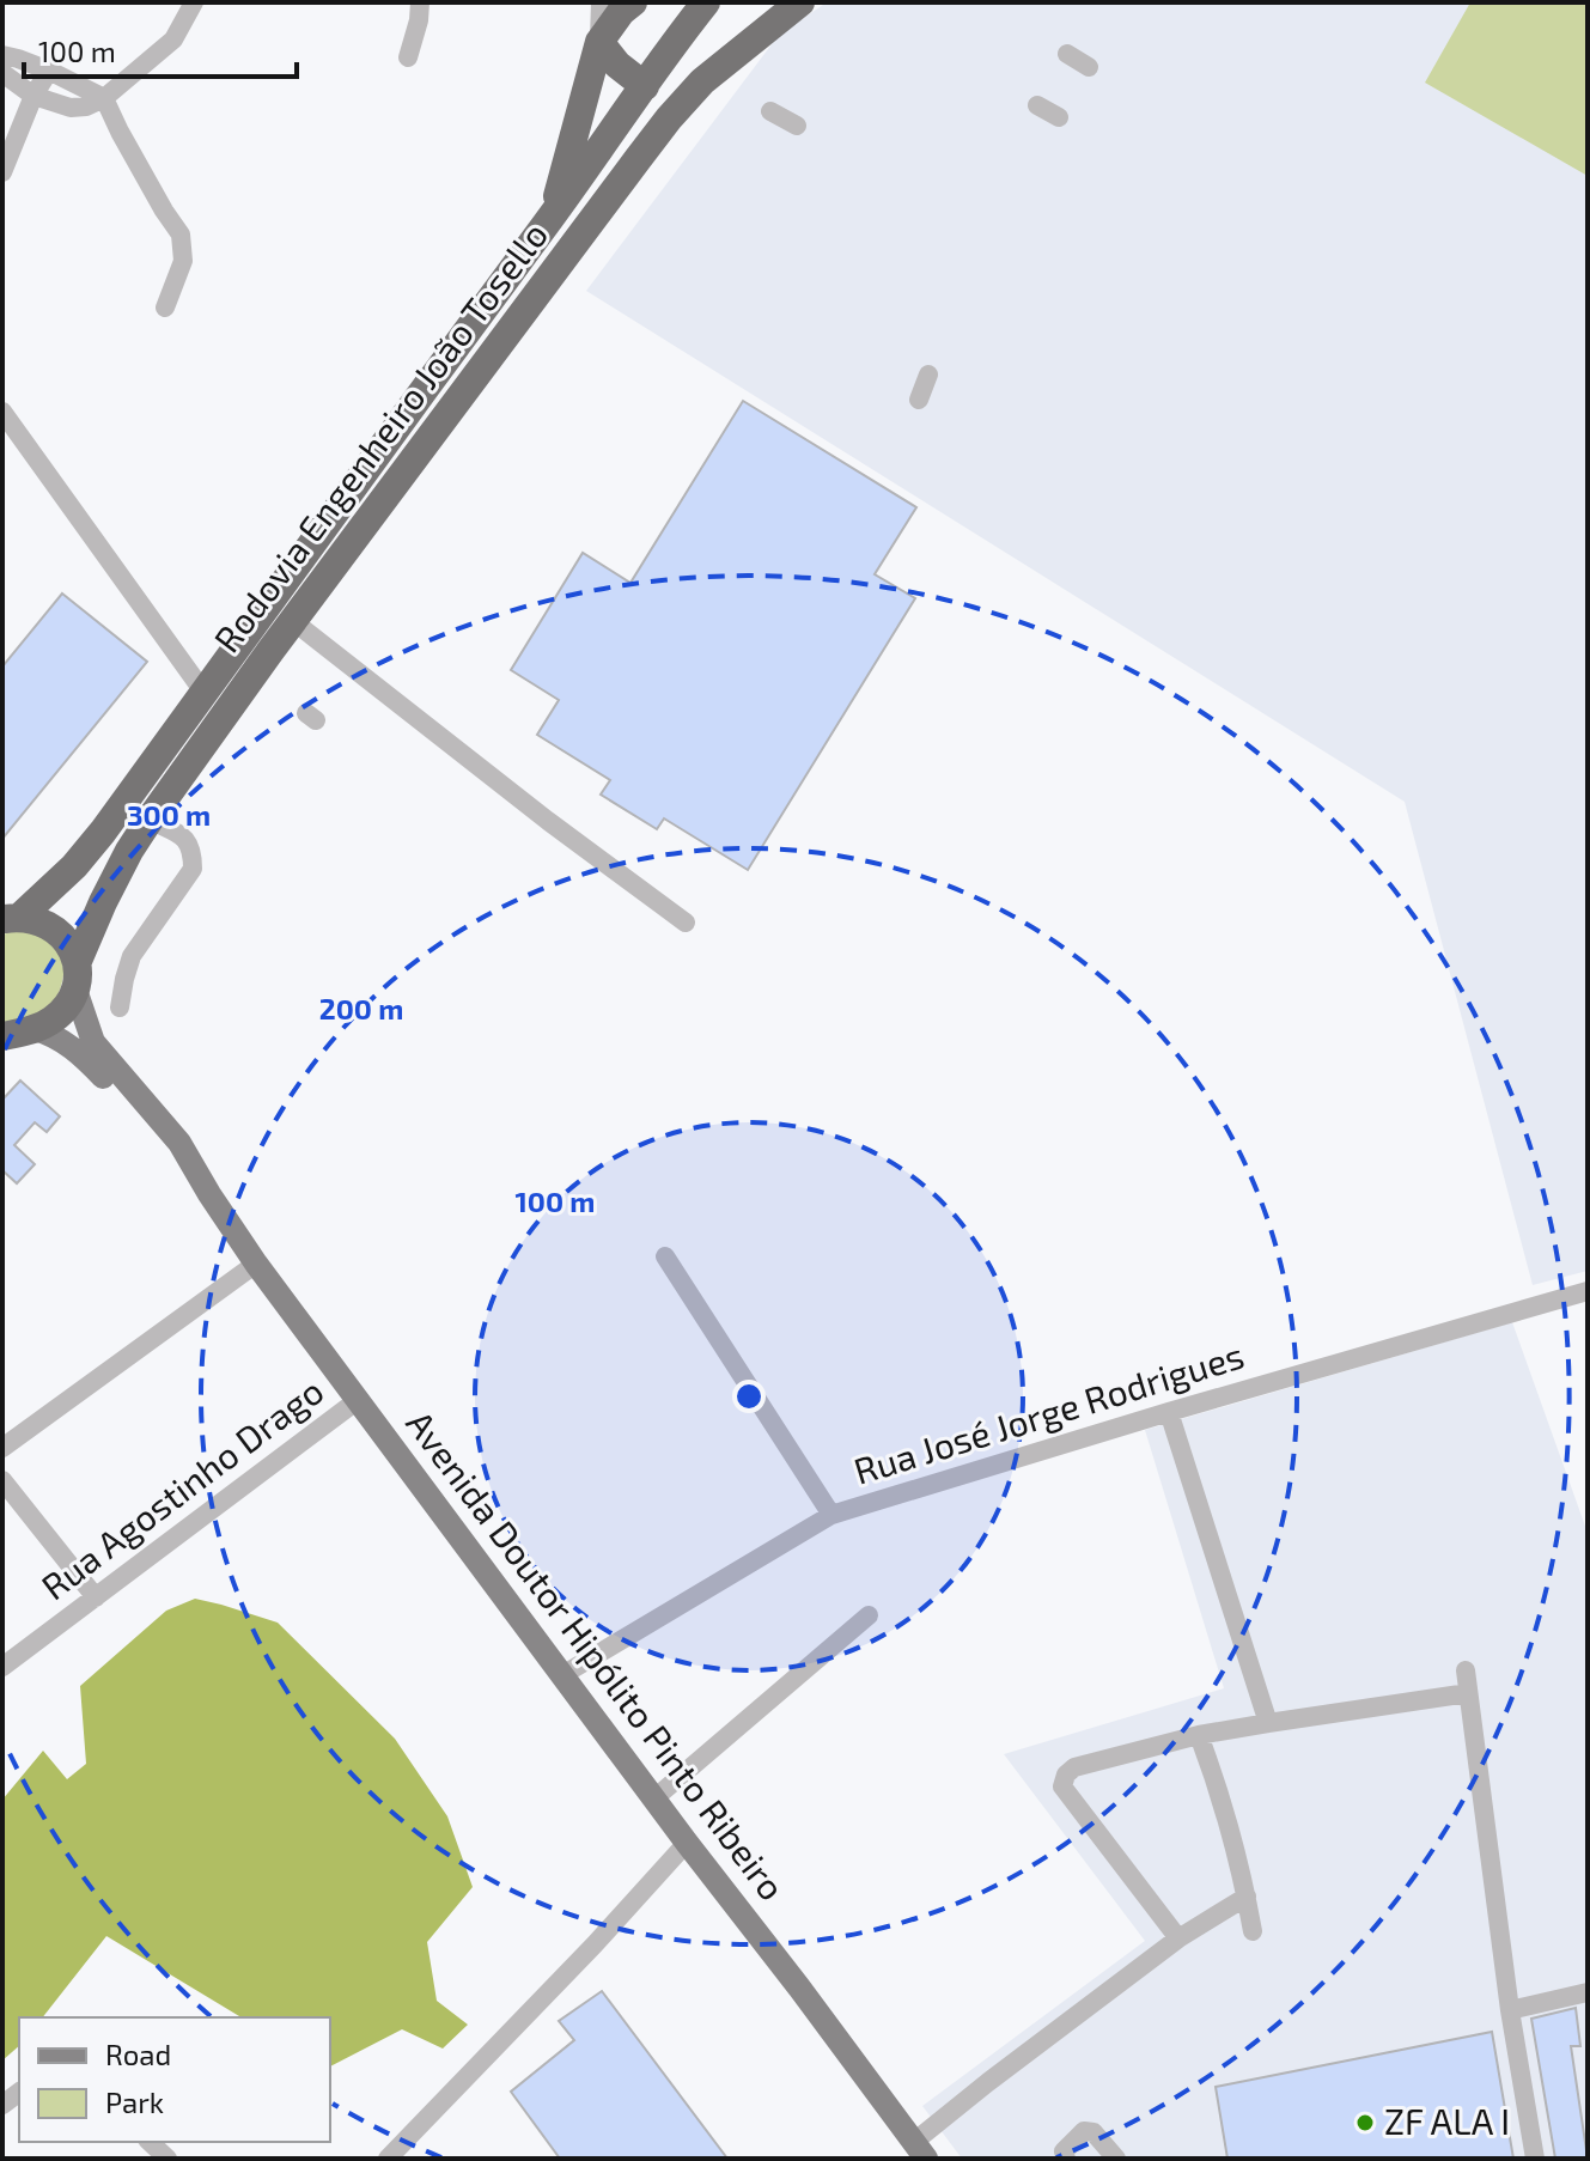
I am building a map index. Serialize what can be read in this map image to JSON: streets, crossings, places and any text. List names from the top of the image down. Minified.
{"streets":{"highway":["Rodovia Engenheiro João Tosello"],"main road":["Avenida Doutor Hipólito Pinto Ribeiro"],"street":["Rua José Jorge Rodrigues","Rua Agostinho Drago"]},"crossings":[["Rodovia Engenheiro João Tosello","Avenida Doutor Hipólito Pinto Ribeiro"],["Rua José Jorge Rodrigues","Avenida Doutor Hipólito Pinto Ribeiro"],["Rua Agostinho Drago","Avenida Doutor Hipólito Pinto Ribeiro"]],"places":["ZF ALA I"],"legend":["Road","Park"],"scale_bar":"100 m","rings":["300 m","200 m","100 m"]}
